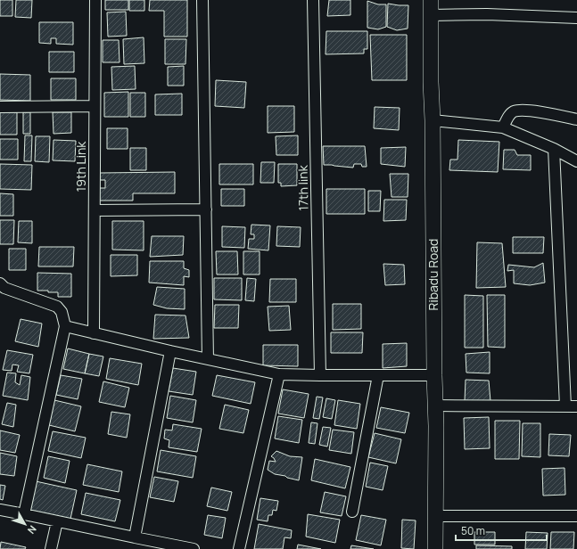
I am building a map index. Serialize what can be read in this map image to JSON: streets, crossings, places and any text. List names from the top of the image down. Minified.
{"streets":{"street":["19th Link","17th link","Ribadu Road"]},"scale_bar":"50 m","north":"bottom right"}
